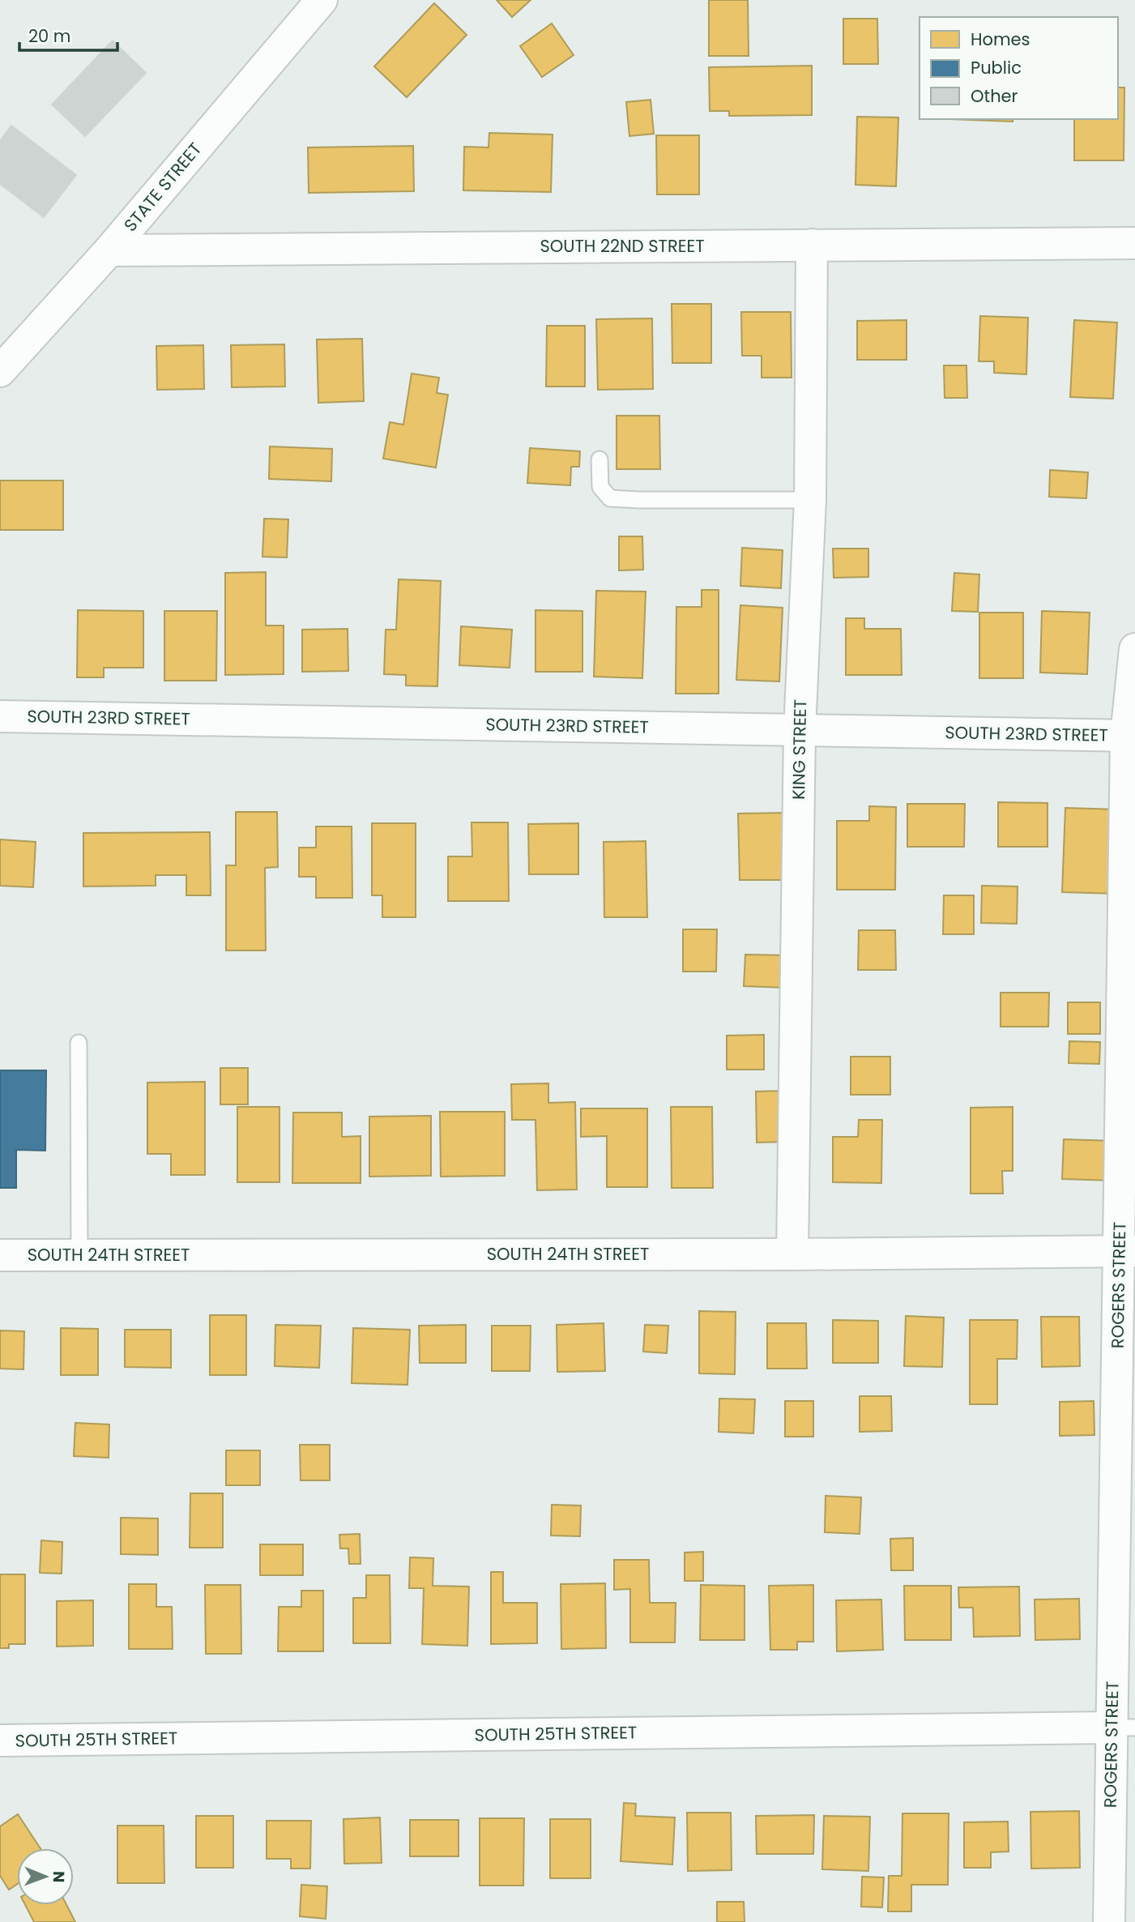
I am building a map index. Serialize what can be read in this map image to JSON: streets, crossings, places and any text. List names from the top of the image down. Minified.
{"streets":{"street":["STATE STREET","SOUTH 22ND STREET","SOUTH 23RD STREET","KING STREET","SOUTH 24TH STREET","ROGERS STREET","SOUTH 25TH STREET"]},"crossings":[["STATE STREET","SOUTH 22ND STREET"],["SOUTH 22ND STREET","KING STREET"],["SOUTH 23RD STREET","KING STREET"],["SOUTH 23RD STREET","ROGERS STREET"],["KING STREET","SOUTH 24TH STREET"],["SOUTH 24TH STREET","ROGERS STREET"],["ROGERS STREET","SOUTH 25TH STREET"]],"legend":["Homes","Public","Other"],"scale_bar":"20 m","north":"right"}
